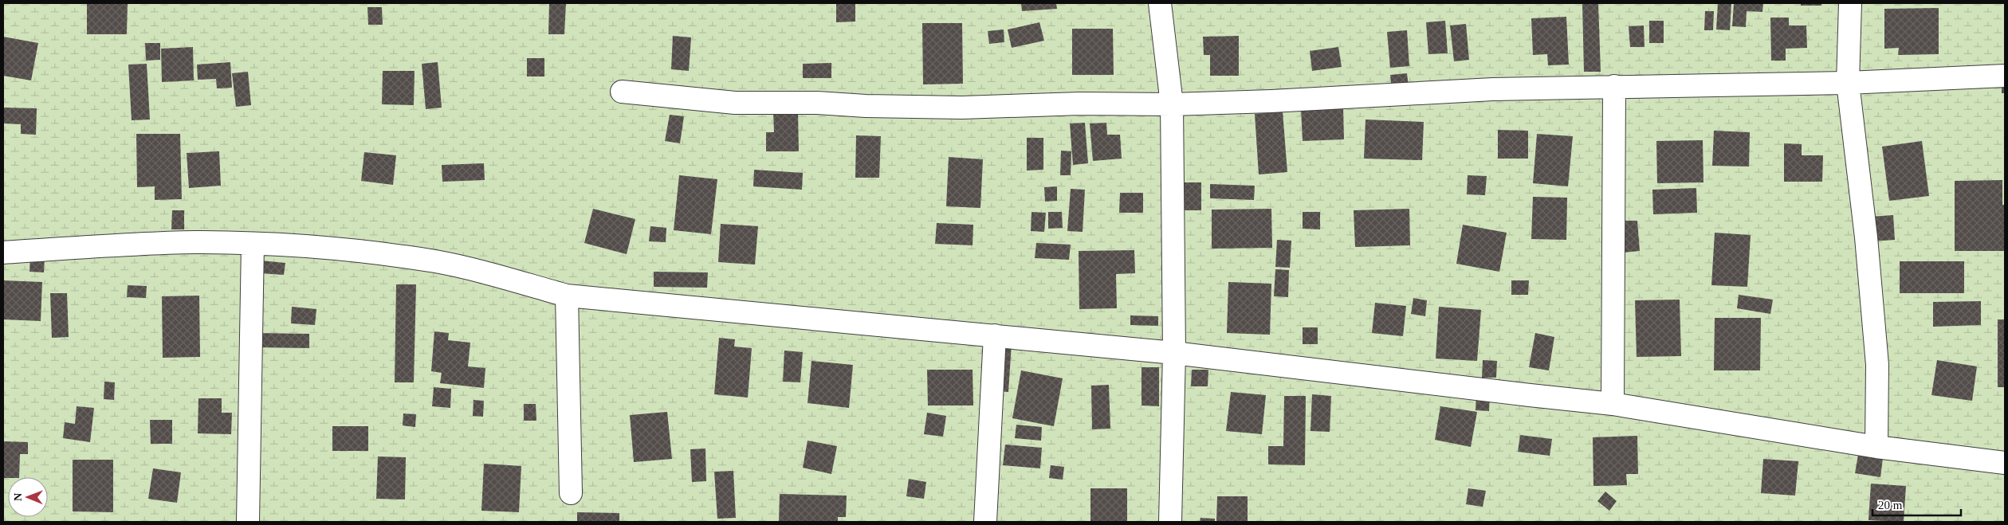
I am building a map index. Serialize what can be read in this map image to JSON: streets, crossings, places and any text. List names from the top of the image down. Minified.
{"scale_bar":"20 m","north":"left"}
